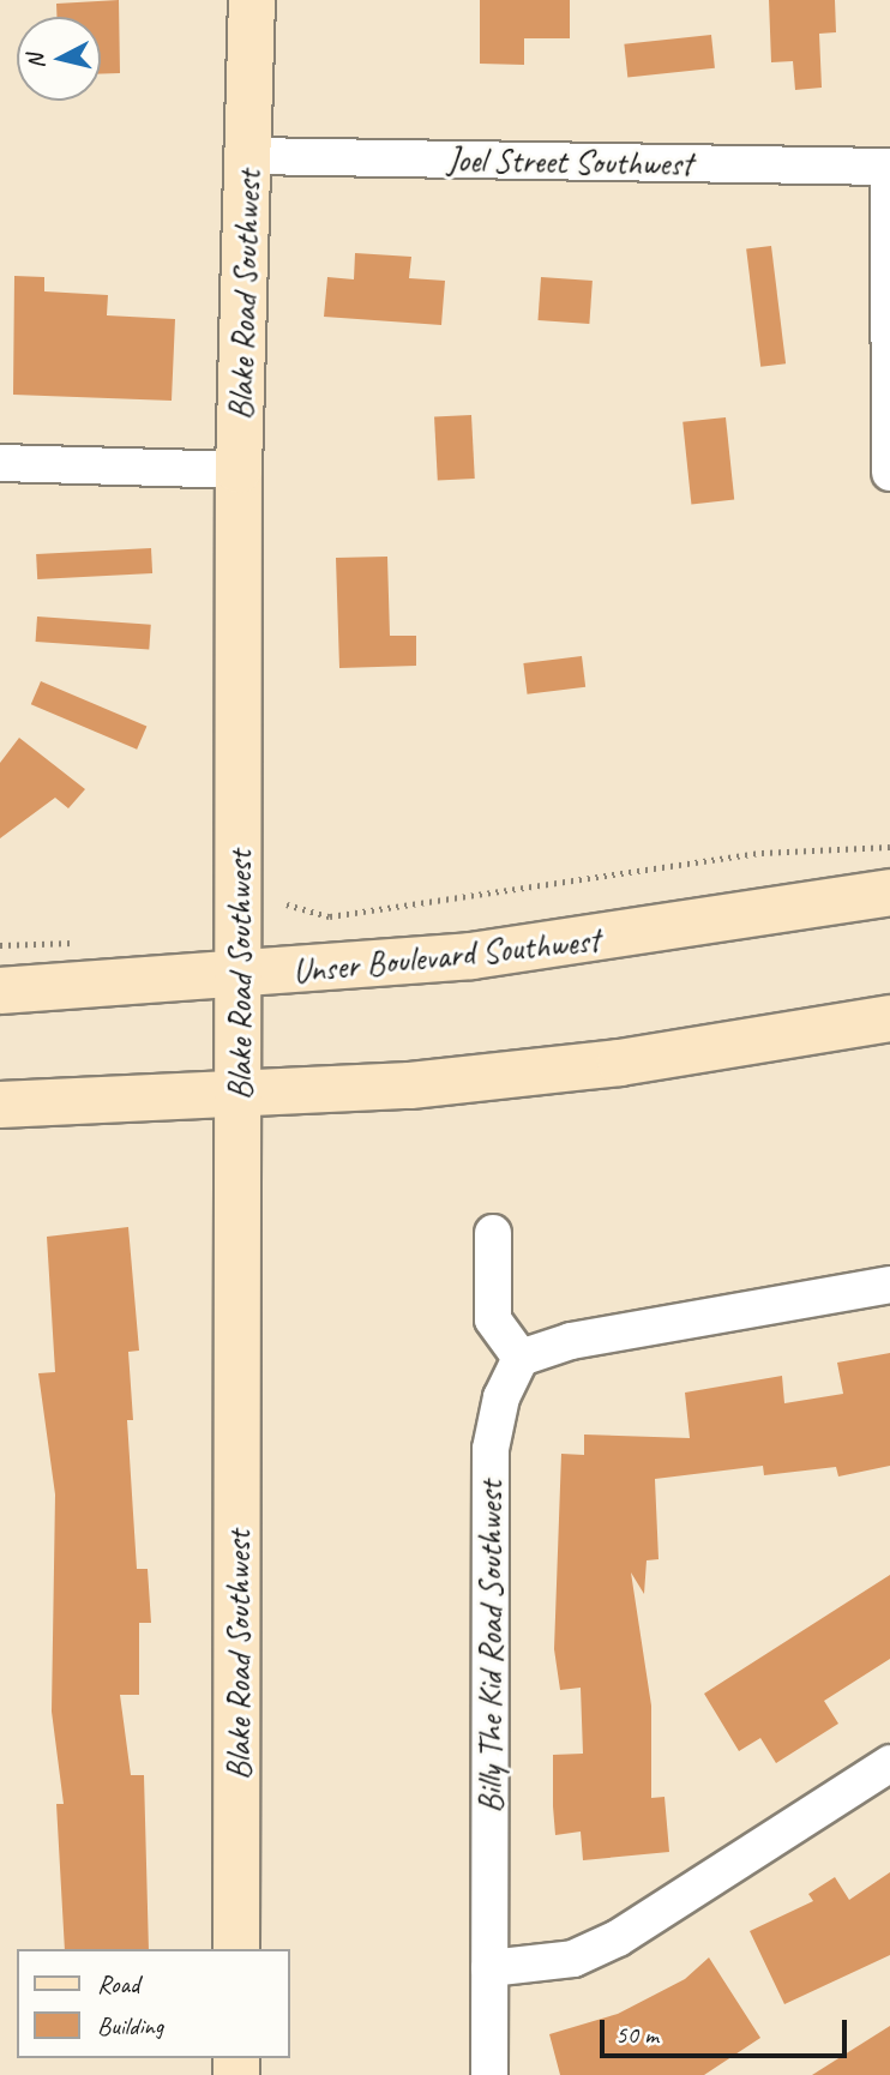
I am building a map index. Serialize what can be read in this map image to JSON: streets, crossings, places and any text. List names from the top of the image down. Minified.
{"streets":{"main road":["Blake Road Southwest","Unser Boulevard Southwest"],"street":["Joel Street Southwest","Billy The Kid Road Southwest"]},"crossings":[["Joel Street Southwest","Blake Road Southwest"],["Blake Road Southwest","Unser Boulevard Southwest"]],"legend":["Road","Building"],"scale_bar":"50 m","north":"left"}
